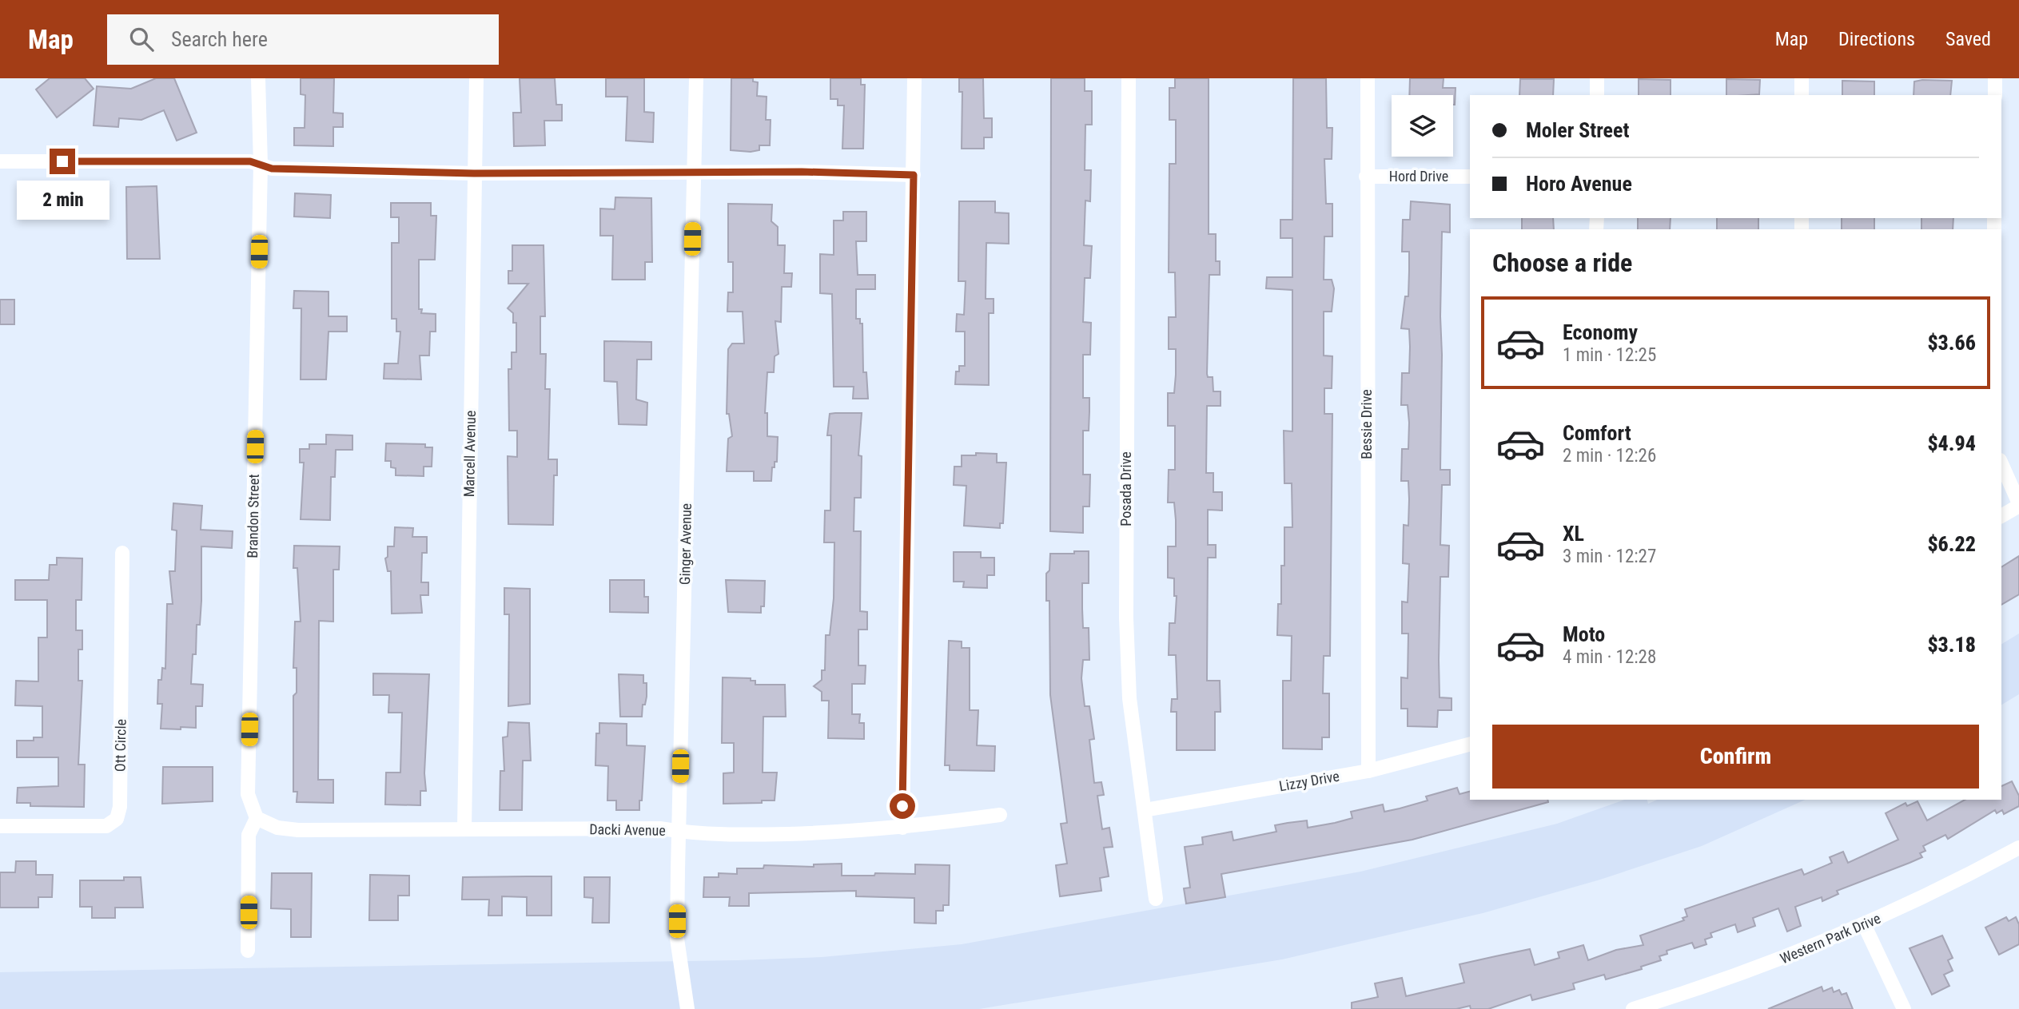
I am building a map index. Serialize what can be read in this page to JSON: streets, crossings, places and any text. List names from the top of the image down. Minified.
{"streets":{"street":["Hord Drive","Bessie Drive","Marcell Avenue","Posada Drive","Brandon Street","Ginger Avenue","Ott Circle","Lizzy Drive","Dacki Avenue","Western Park Drive"]},"crossings":[["Hord Drive","Bessie Drive"],["Bessie Drive","Lizzy Drive"],["Marcell Avenue","Dacki Avenue"],["Posada Drive","Lizzy Drive"],["Brandon Street","Dacki Avenue"],["Ginger Avenue","Dacki Avenue"]],"page":{"header":"Map","search":"Search here","nav":["Map","Directions","Saved"],"banner":["Moler Street","Horo Avenue"],"bubble":"2 min","heading":"Choose a ride","list":[{"name":"Economy","note":"1 min · 12:25","value":"$3.66"},{"name":"Comfort","note":"2 min · 12:26","value":"$4.94"},{"name":"XL","note":"3 min · 12:27","value":"$6.22"},{"name":"Moto","note":"4 min · 12:28","value":"$3.18"}],"buttons":"Confirm"}}
